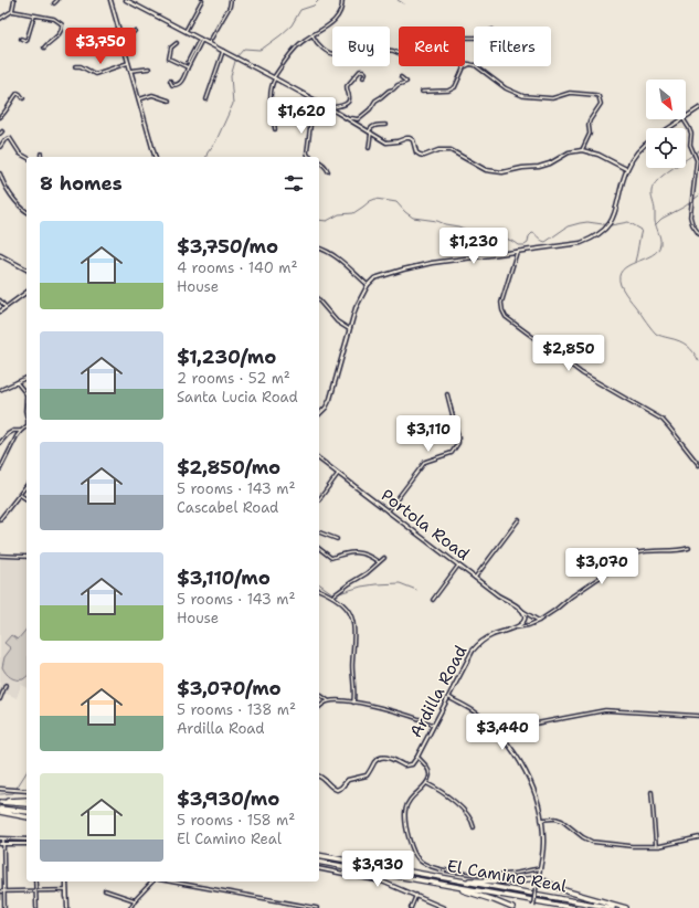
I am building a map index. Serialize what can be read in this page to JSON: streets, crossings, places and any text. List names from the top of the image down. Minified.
{"streets":{"highway":["El Camino Real"],"street":["Portola Road","Ardilla Road"]},"crossings":[["Portola Road","Ardilla Road"]],"north":"bottom right","page":{"chip":["Buy","Rent","Filters"],"price":["$3,750","$1,620","$1,230","$2,850","$3,110","$3,070","$3,440","$3,930"],"heading":"8 homes","list":[{"name":"$3,750/mo","note":"4 rooms · 140 m² · House"},{"name":"$1,230/mo","note":"2 rooms · 52 m² · Santa Lucia Road"},{"name":"$2,850/mo","note":"5 rooms · 143 m² · Cascabel Road"},{"name":"$3,110/mo","note":"5 rooms · 143 m² · House"},{"name":"$3,070/mo","note":"5 rooms · 138 m² · Ardilla Road"},{"name":"$3,930/mo","note":"5 rooms · 158 m² · El Camino Real"}]}}
